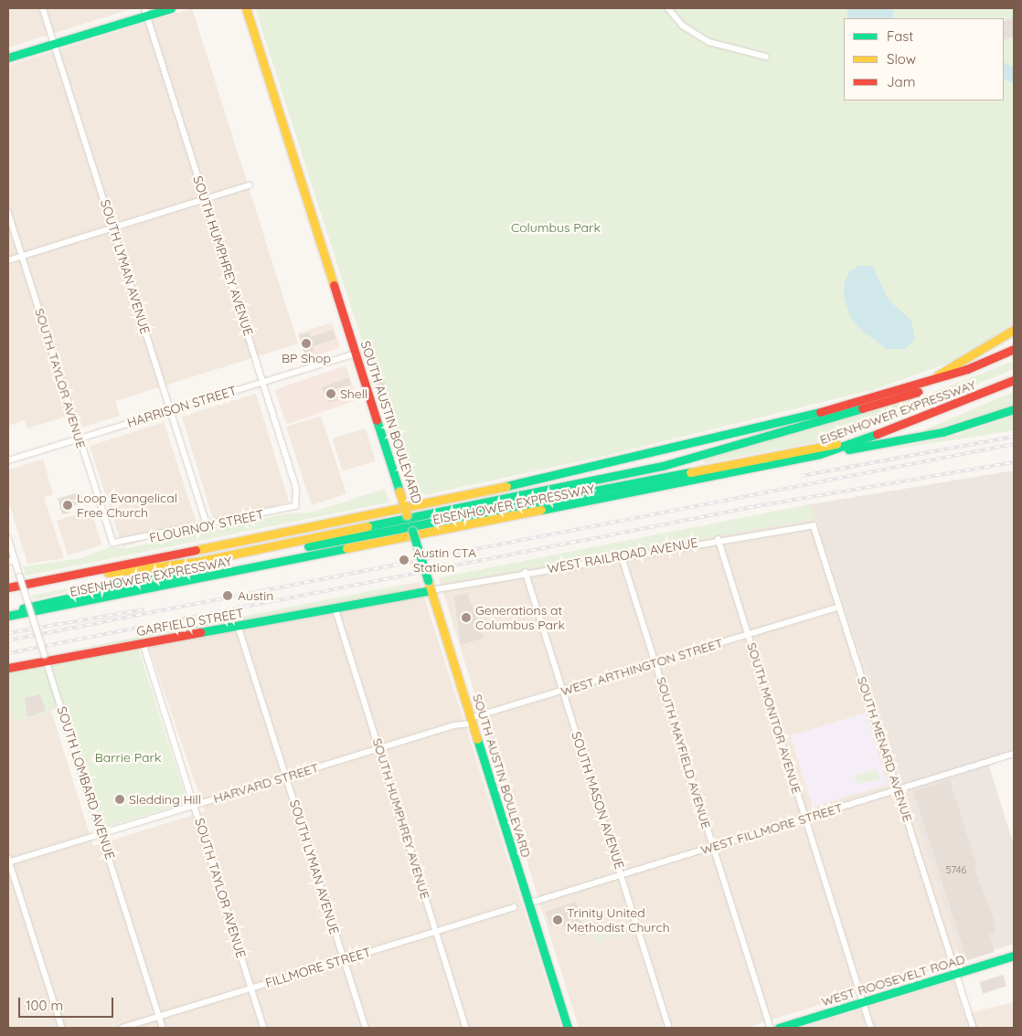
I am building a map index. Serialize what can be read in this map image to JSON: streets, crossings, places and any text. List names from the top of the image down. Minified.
{"streets":{"main road":["EISENHOWER EXPRESSWAY","SOUTH AUSTIN BOULEVARD","GARFIELD STREET","WEST ROOSEVELT ROAD"],"street":["SOUTH HUMPHREY AVENUE","SOUTH LYMAN AVENUE","SOUTH TAYLOR AVENUE","HARRISON STREET","FLOURNOY STREET","WEST RAILROAD AVENUE","WEST ARTHINGTON STREET","SOUTH MONITOR AVENUE","SOUTH MENARD AVENUE","SOUTH MAYFIELD AVENUE","SOUTH LOMBARD AVENUE","HARVARD STREET","SOUTH MASON AVENUE","WEST FILLMORE STREET","FILLMORE STREET"]},"crossings":[["SOUTH HUMPHREY AVENUE","HARRISON STREET"],["SOUTH HUMPHREY AVENUE","FLOURNOY STREET"],["SOUTH HUMPHREY AVENUE","GARFIELD STREET"],["SOUTH HUMPHREY AVENUE","HARVARD STREET"],["SOUTH HUMPHREY AVENUE","FILLMORE STREET"],["SOUTH LYMAN AVENUE","HARRISON STREET"],["SOUTH LYMAN AVENUE","FLOURNOY STREET"],["SOUTH LYMAN AVENUE","GARFIELD STREET"],["SOUTH LYMAN AVENUE","HARVARD STREET"],["SOUTH LYMAN AVENUE","FILLMORE STREET"],["SOUTH TAYLOR AVENUE","HARRISON STREET"],["SOUTH TAYLOR AVENUE","FLOURNOY STREET"],["SOUTH TAYLOR AVENUE","GARFIELD STREET"],["SOUTH TAYLOR AVENUE","HARVARD STREET"],["SOUTH TAYLOR AVENUE","FILLMORE STREET"],["HARRISON STREET","SOUTH AUSTIN BOULEVARD"],["SOUTH AUSTIN BOULEVARD","WEST RAILROAD AVENUE"],["SOUTH AUSTIN BOULEVARD","GARFIELD STREET"],["SOUTH AUSTIN BOULEVARD","WEST ARTHINGTON STREET"],["SOUTH AUSTIN BOULEVARD","HARVARD STREET"],["SOUTH AUSTIN BOULEVARD","WEST FILLMORE STREET"],["WEST RAILROAD AVENUE","GARFIELD STREET"],["WEST RAILROAD AVENUE","SOUTH MONITOR AVENUE"],["WEST RAILROAD AVENUE","SOUTH MENARD AVENUE"],["WEST RAILROAD AVENUE","SOUTH MAYFIELD AVENUE"],["WEST RAILROAD AVENUE","SOUTH MASON AVENUE"],["GARFIELD STREET","SOUTH LOMBARD AVENUE"],["WEST ARTHINGTON STREET","SOUTH MONITOR AVENUE"],["WEST ARTHINGTON STREET","SOUTH MENARD AVENUE"],["WEST ARTHINGTON STREET","SOUTH MAYFIELD AVENUE"],["WEST ARTHINGTON STREET","HARVARD STREET"],["WEST ARTHINGTON STREET","SOUTH MASON AVENUE"],["SOUTH MONITOR AVENUE","WEST FILLMORE STREET"],["SOUTH MONITOR AVENUE","WEST ROOSEVELT ROAD"],["SOUTH MENARD AVENUE","WEST FILLMORE STREET"],["SOUTH MENARD AVENUE","WEST ROOSEVELT ROAD"],["SOUTH MAYFIELD AVENUE","WEST FILLMORE STREET"],["SOUTH LOMBARD AVENUE","HARVARD STREET"],["SOUTH LOMBARD AVENUE","FILLMORE STREET"],["SOUTH MASON AVENUE","WEST FILLMORE STREET"]],"parks":["Columbus Park","Barrie Park"],"places":["BP Shop","Shell","Loop Evangelical Free Church","Austin CTA Station","Austin","Generations at Columbus Park","Sledding Hill","Trinity United Methodist Church"],"house_numbers":["5746"],"legend":["Fast","Slow","Jam"],"scale_bar":"100 m"}
